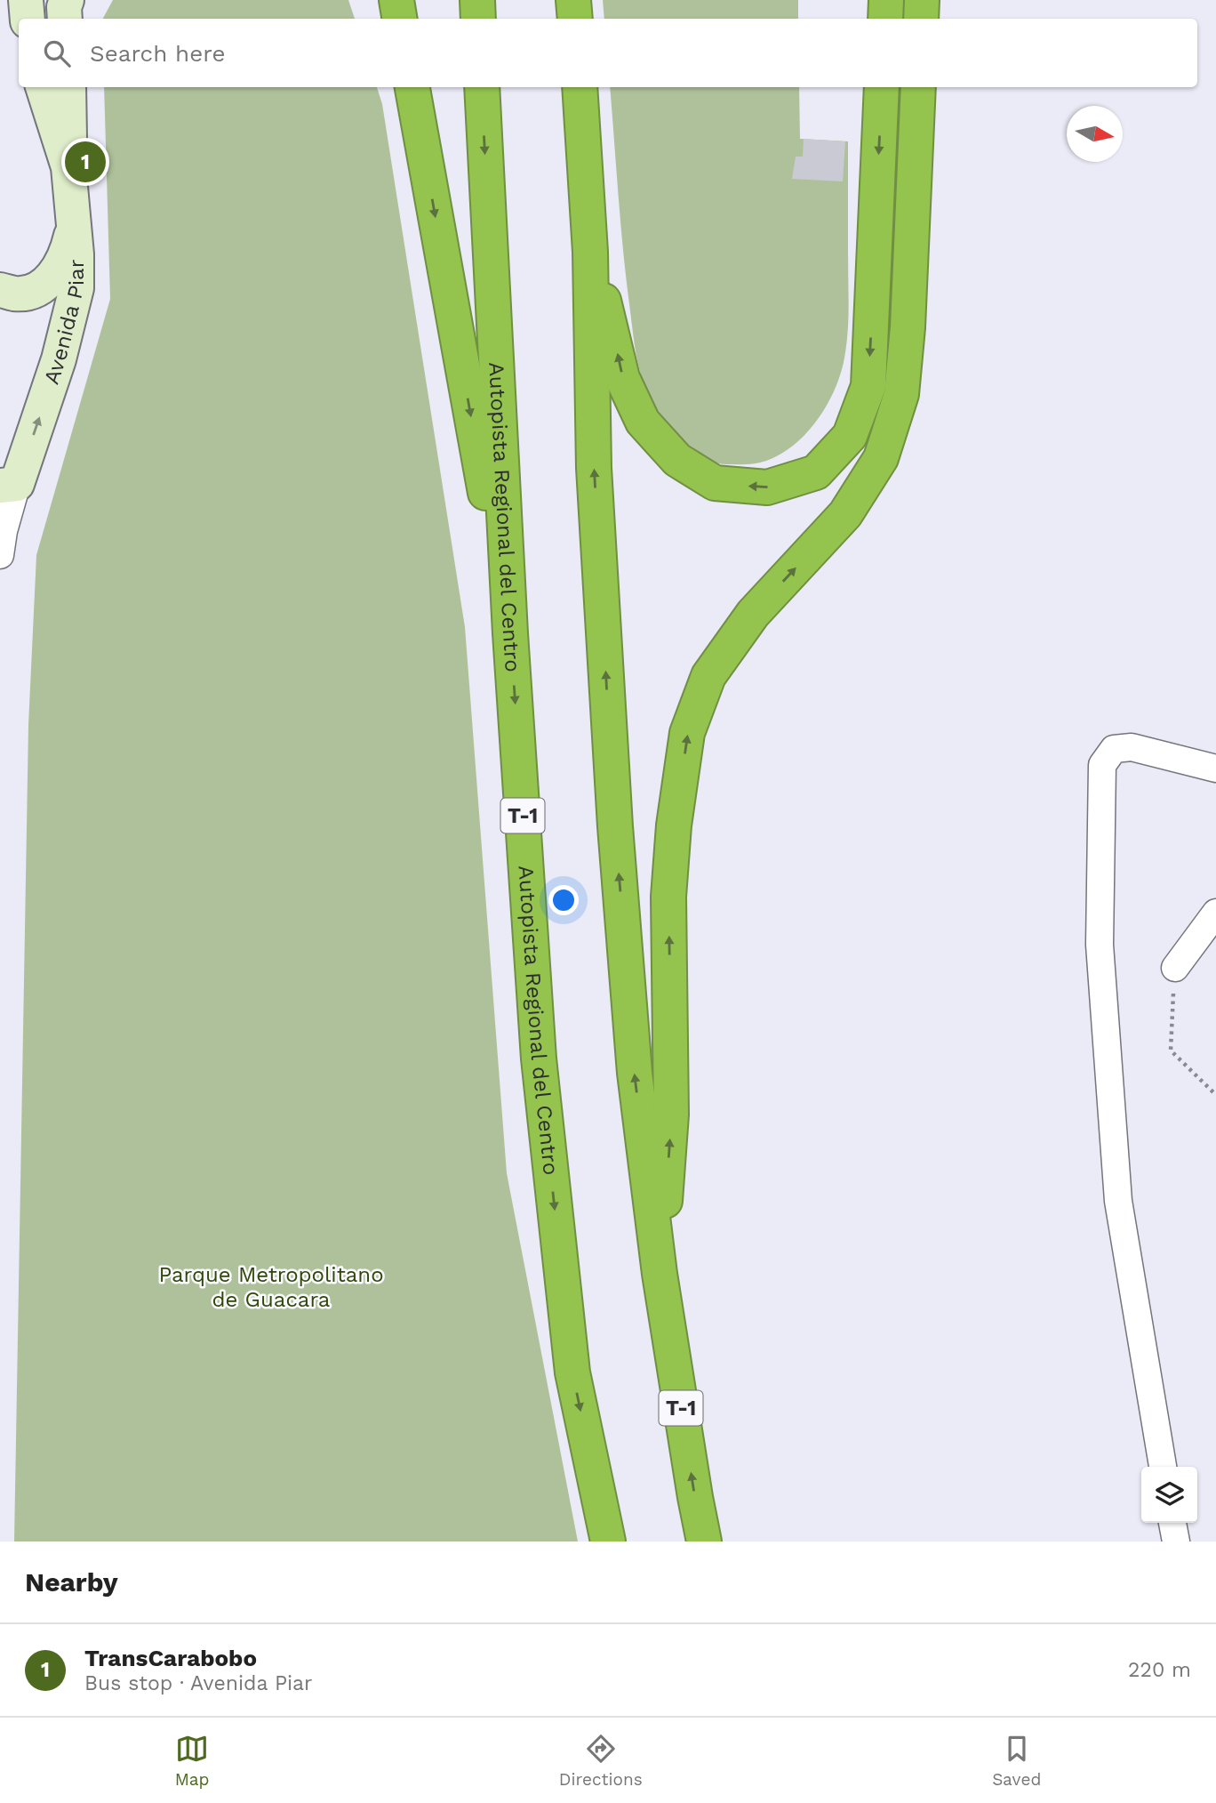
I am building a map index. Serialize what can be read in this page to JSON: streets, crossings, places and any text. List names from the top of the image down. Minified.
{"streets":{"highway":["Autopista Regional del Centro","T-1"],"main road":["Avenida Piar"]},"one_way":["Avenida Piar"],"parks":["Parque Metropolitano de Guacara"],"north":"right","page":{"search":"Search here","pins":"1","heading":"Nearby","list":[{"mark":"1","name":"TransCarabobo","note":"Bus stop · Avenida Piar","value":"220 m"}],"nav":["Map","Directions","Saved"]}}
